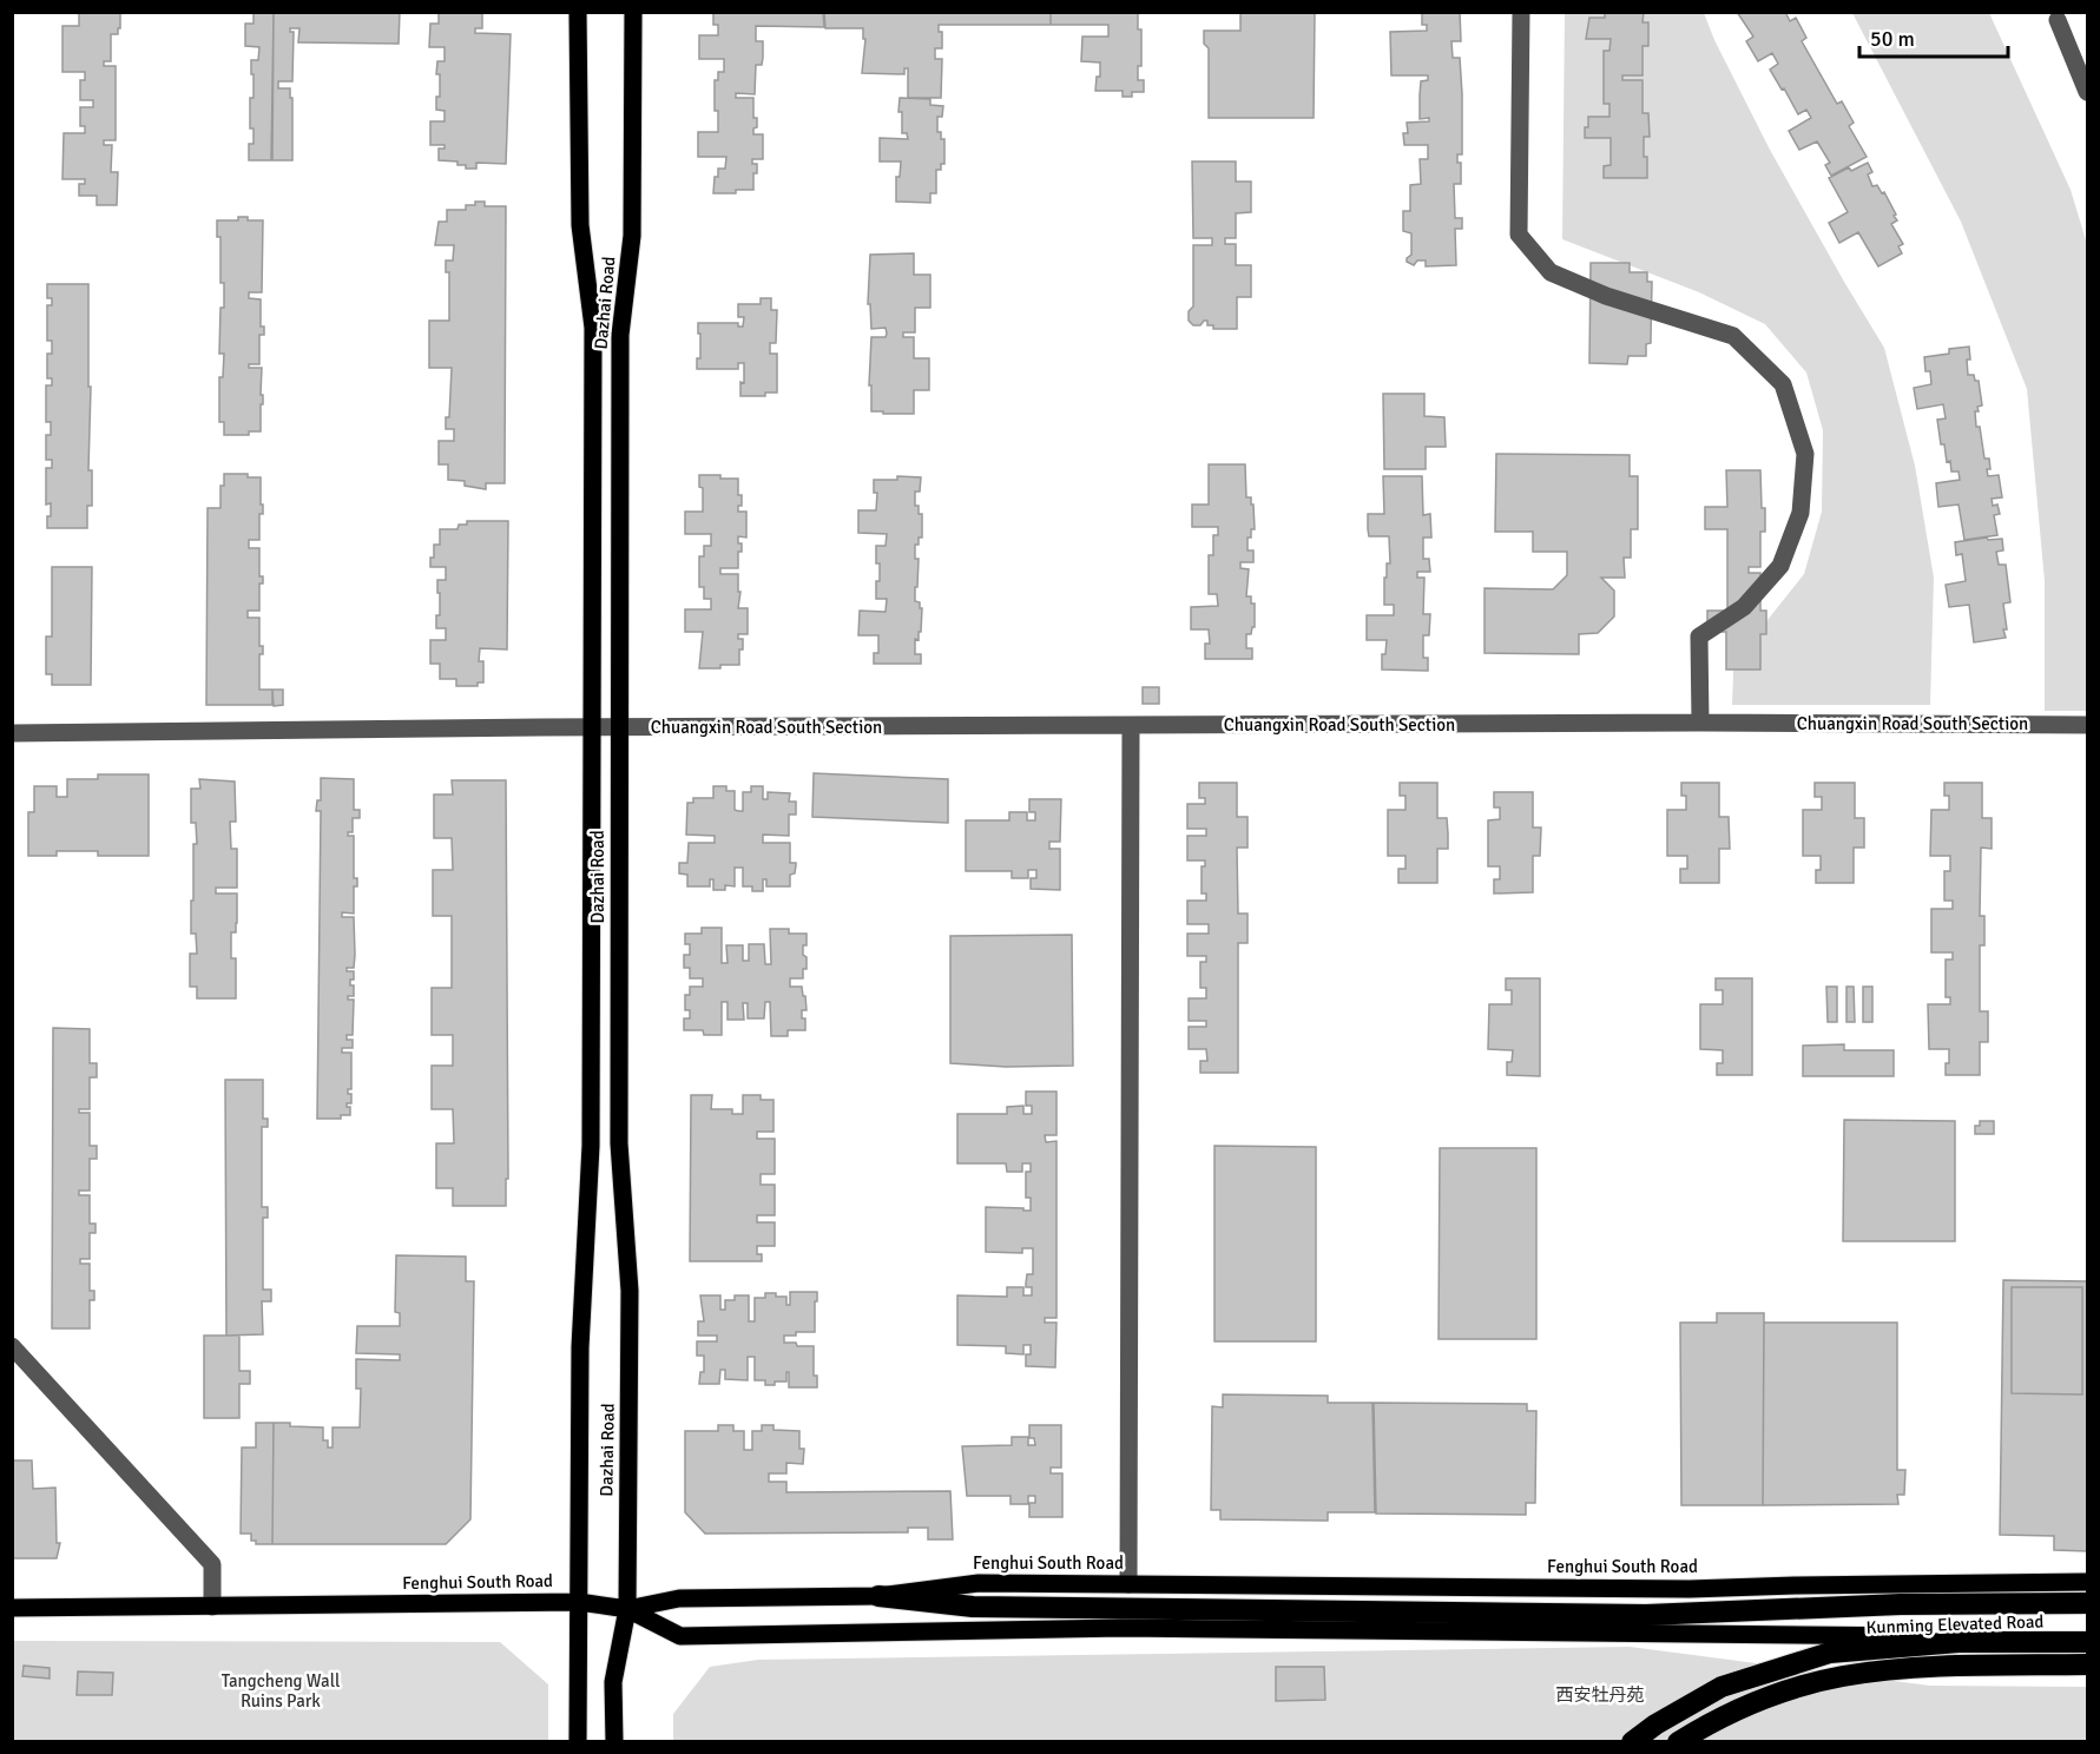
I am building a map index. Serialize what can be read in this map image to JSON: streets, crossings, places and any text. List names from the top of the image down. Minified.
{"streets":{"highway":["Kunming Elevated Road"],"main road":["Dazhai Road","Fenghui South Road"],"street":["Chuangxin Road South Section"]},"crossings":[["Dazhai Road","Chuangxin Road South Section"],["Dazhai Road","Fenghui South Road"]],"parks":["Tangcheng Wall Ruins Park","西安牡丹苑"],"scale_bar":"50 m"}
